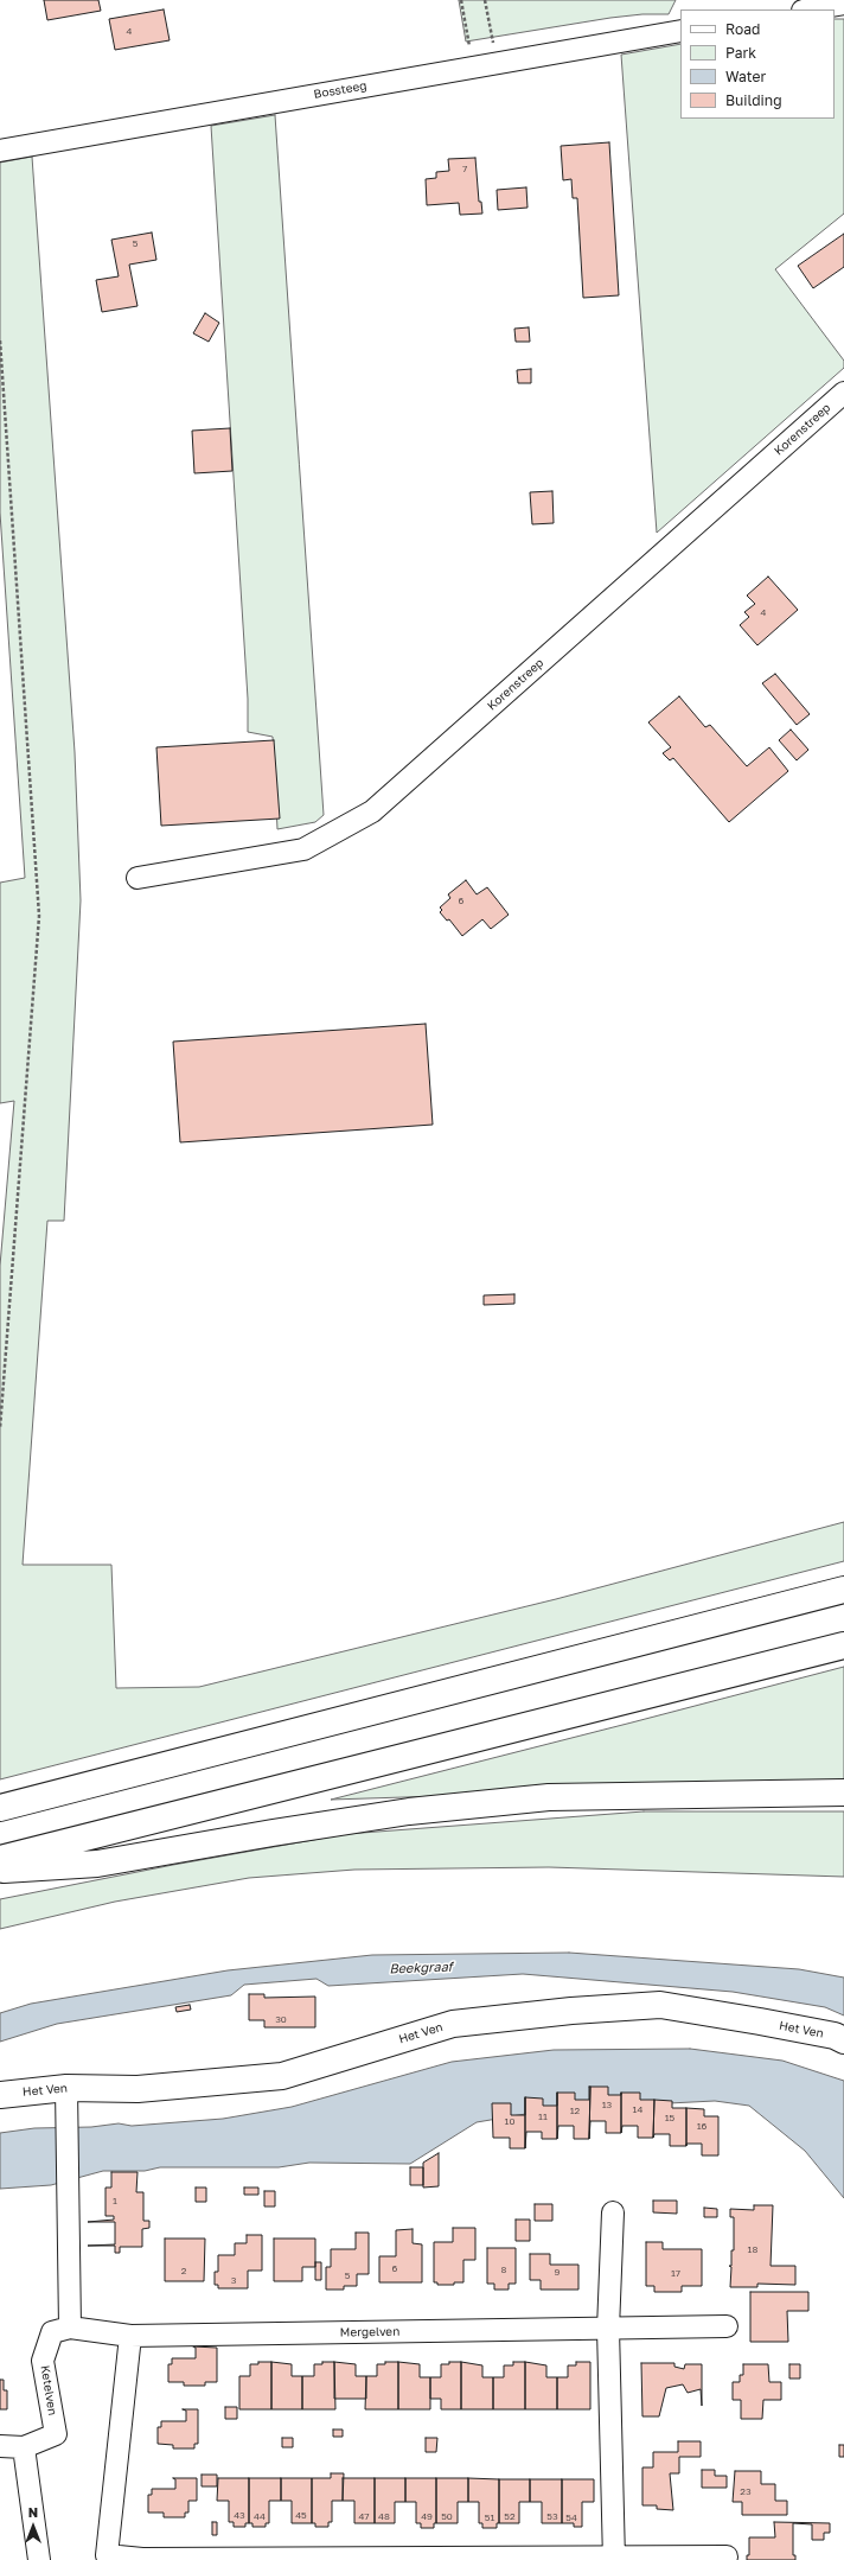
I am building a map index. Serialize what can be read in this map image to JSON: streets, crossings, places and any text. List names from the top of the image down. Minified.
{"streets":{"main road":["Het Ven"],"street":["Bossteeg","Korenstreep","Mergelven","Ketelven"]},"crossings":[["Mergelven","Ketelven"]],"water":["Beekgraaf"],"house_numbers":["4","7","5","4","6","30","13","14","12","11","15","10","16","1","18","6","8","2","9","17","5","3","23","43","45","44","47","48","49","50","52","53","51","54"],"legend":["Road","Park","Water","Building"],"north":"top"}
